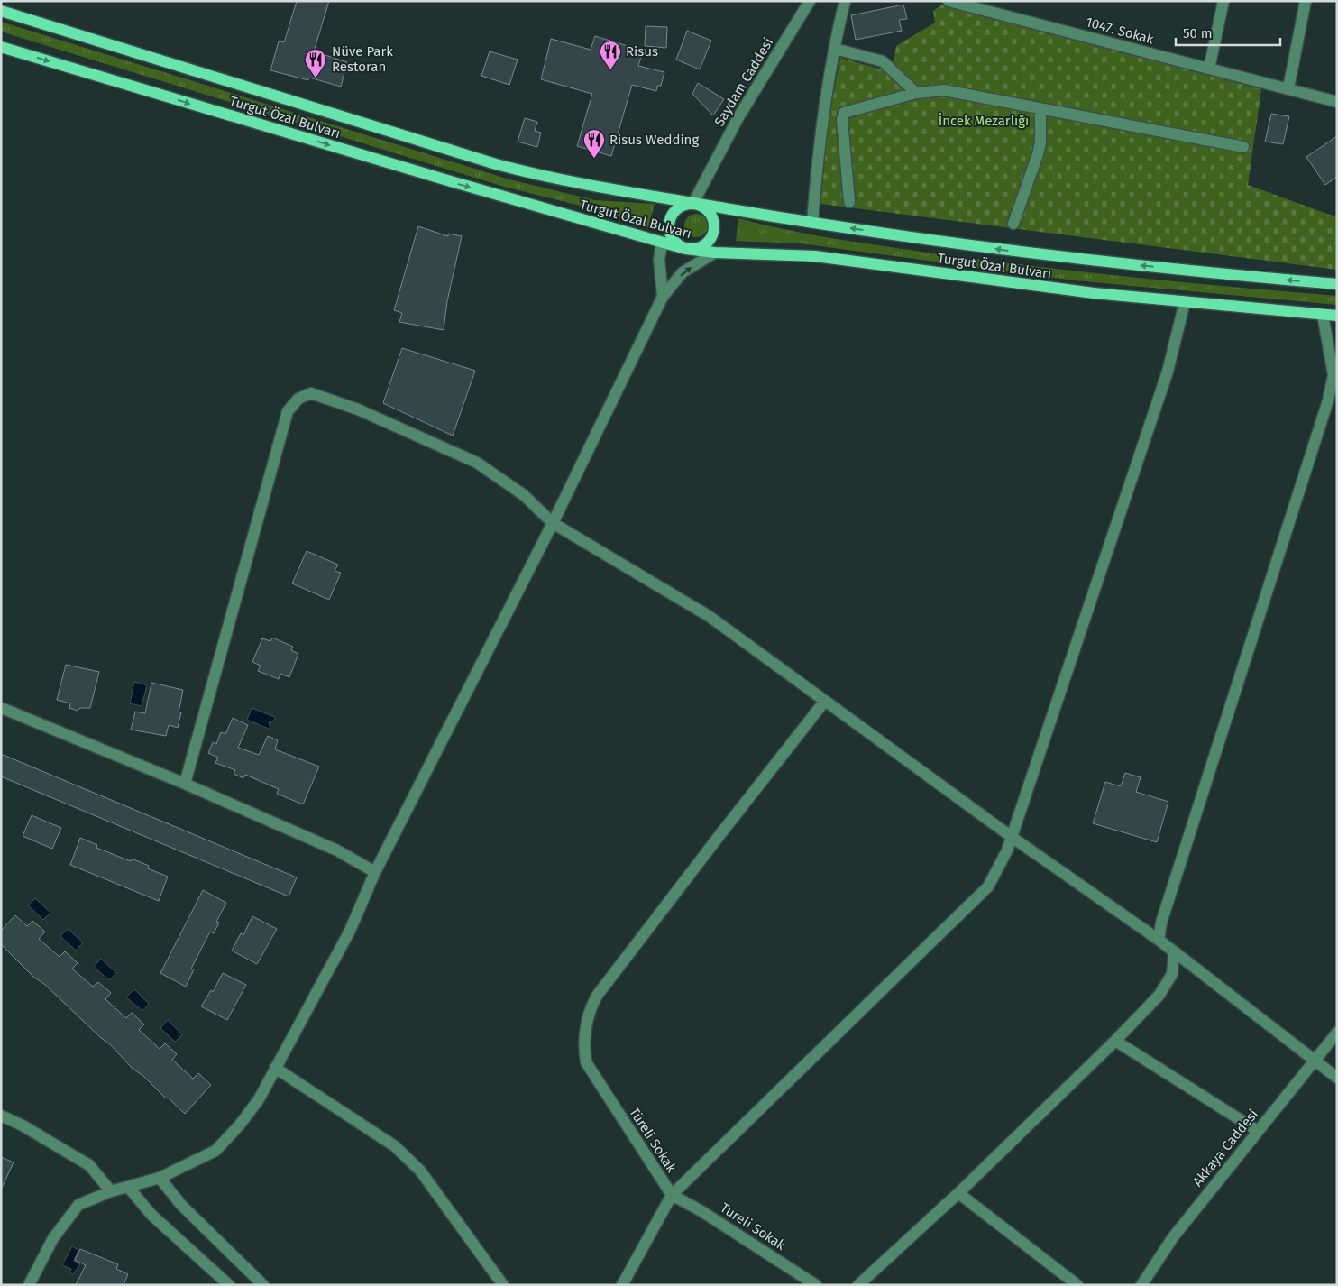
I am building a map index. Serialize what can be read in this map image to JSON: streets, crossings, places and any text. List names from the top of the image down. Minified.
{"streets":{"main road":["Turgut Özal Bulvarı"],"street":["1047. Sokak","Saydam Caddesi","Türeli Sokak","Akkaya Caddesi","Tureli Sokak"]},"crossings":[["Saydam Caddesi","Turgut Özal Bulvarı"],["Türeli Sokak","Tureli Sokak"]],"parks":["İncek Mezarlığı"],"places":{"restaurant":["Risus","Nüve Park Restoran","Risus Wedding"]},"scale_bar":"50 m"}
